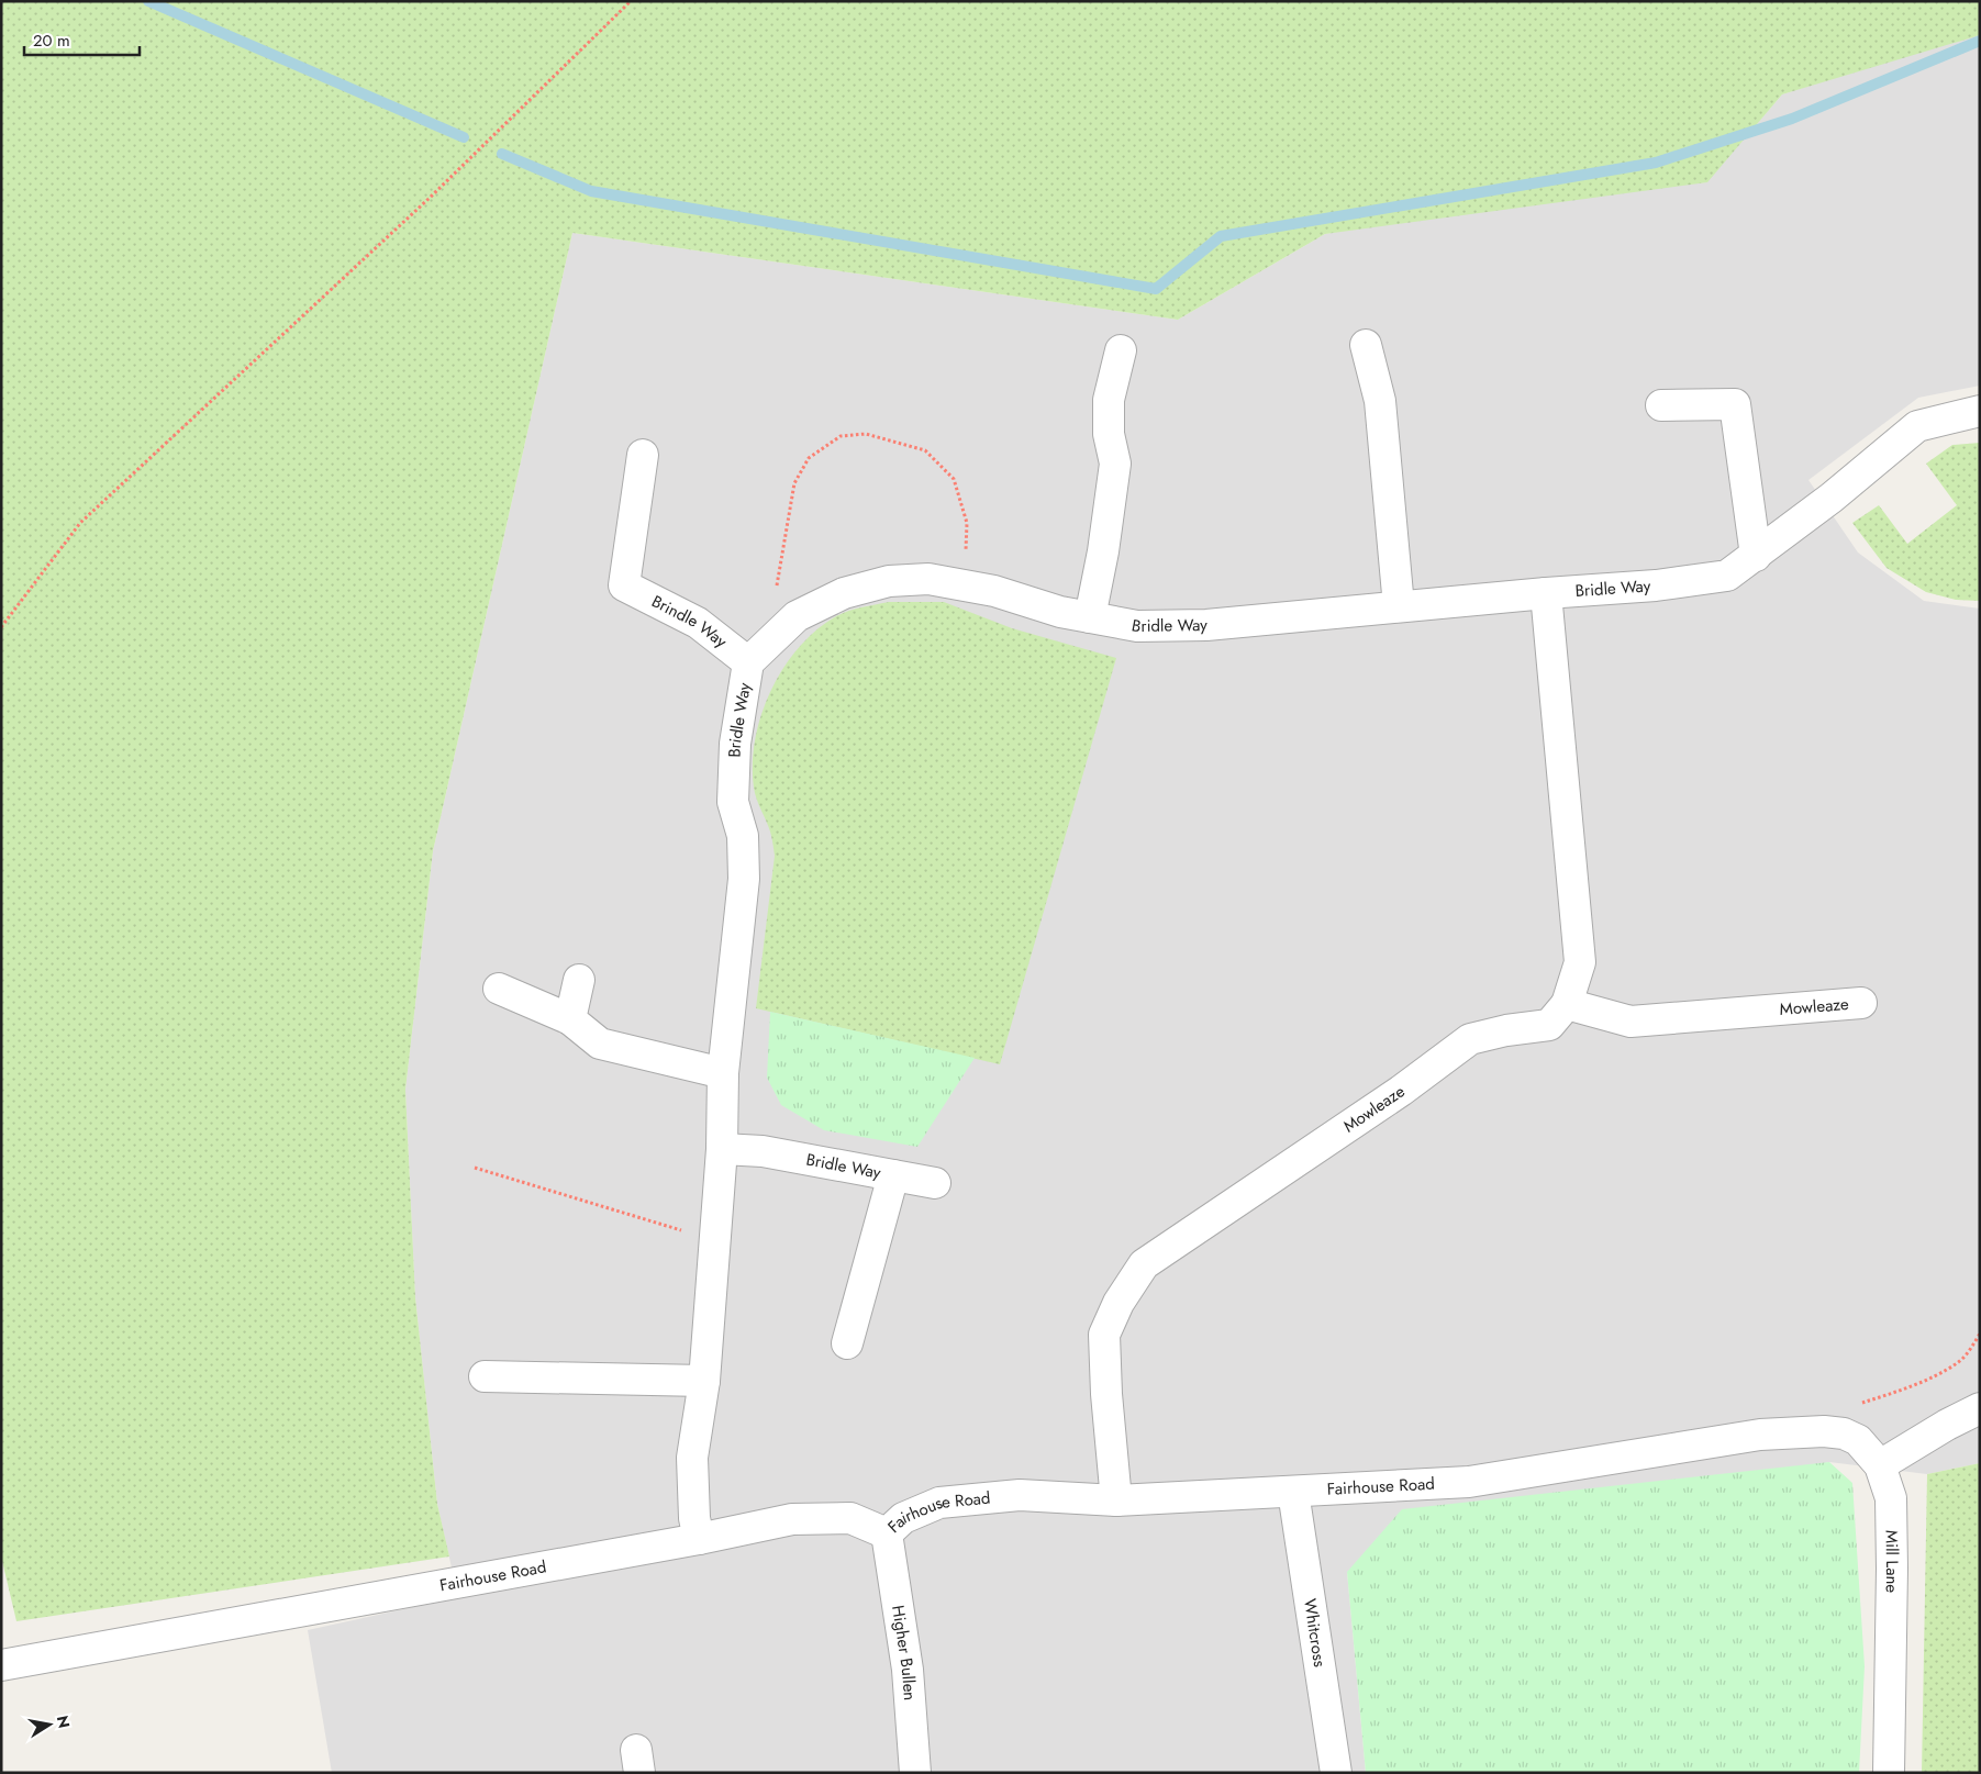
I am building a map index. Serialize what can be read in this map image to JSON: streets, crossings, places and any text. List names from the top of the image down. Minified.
{"streets":{"street":["Bridle Way","Brindle Way","Mowleaze","Fairhouse Road","Mill Lane","Whitcross","Higher Bullen"]},"crossings":[["Bridle Way","Brindle Way"],["Bridle Way","Fairhouse Road"],["Mowleaze","Fairhouse Road"],["Fairhouse Road","Whitcross"],["Fairhouse Road","Higher Bullen"]],"scale_bar":"20 m","north":"right"}
